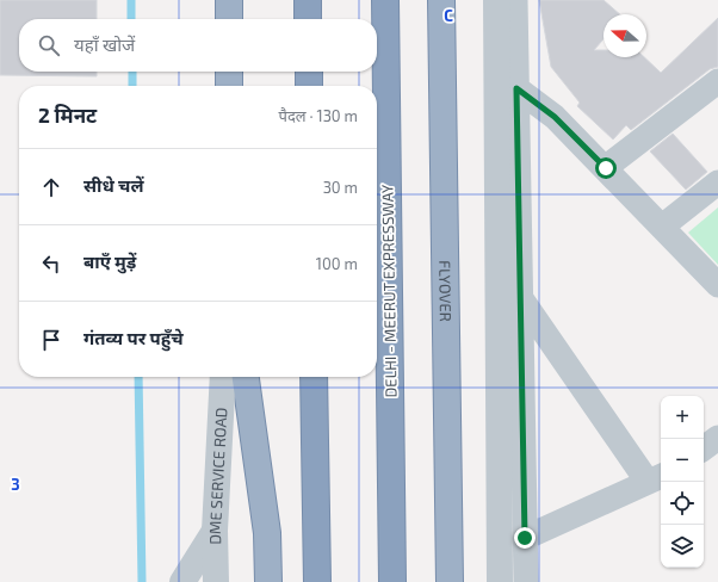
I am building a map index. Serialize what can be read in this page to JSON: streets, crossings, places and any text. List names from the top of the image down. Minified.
{"streets":{"highway":["DELHI - MEERUT EXPRESSWAY","FLYOVER"],"street":["DME SERVICE ROAD"]},"north":"left","page":{"search":"यहाँ खोजें","heading":["2 मिनट","पैदल · 130 m"],"list":[["सीधे चलें","30 m"],["बाएँ मुड़ें","100 m"],"गंतव्य पर पहुँचे"],"map_buttons":["+","−"]},"grid":{"columns":["C"],"rows":["3"]}}
